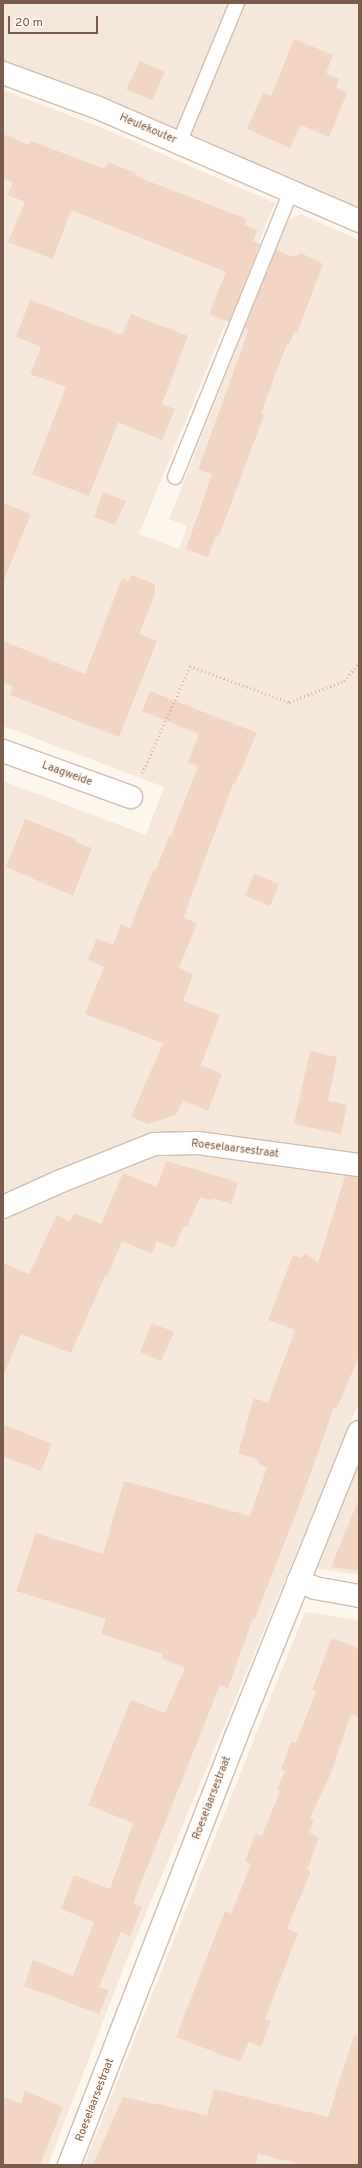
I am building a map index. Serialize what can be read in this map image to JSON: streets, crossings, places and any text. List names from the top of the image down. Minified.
{"streets":{"street":["Heulekouter","Laagweide","Roeselaarsestraat"]},"scale_bar":"20 m"}
